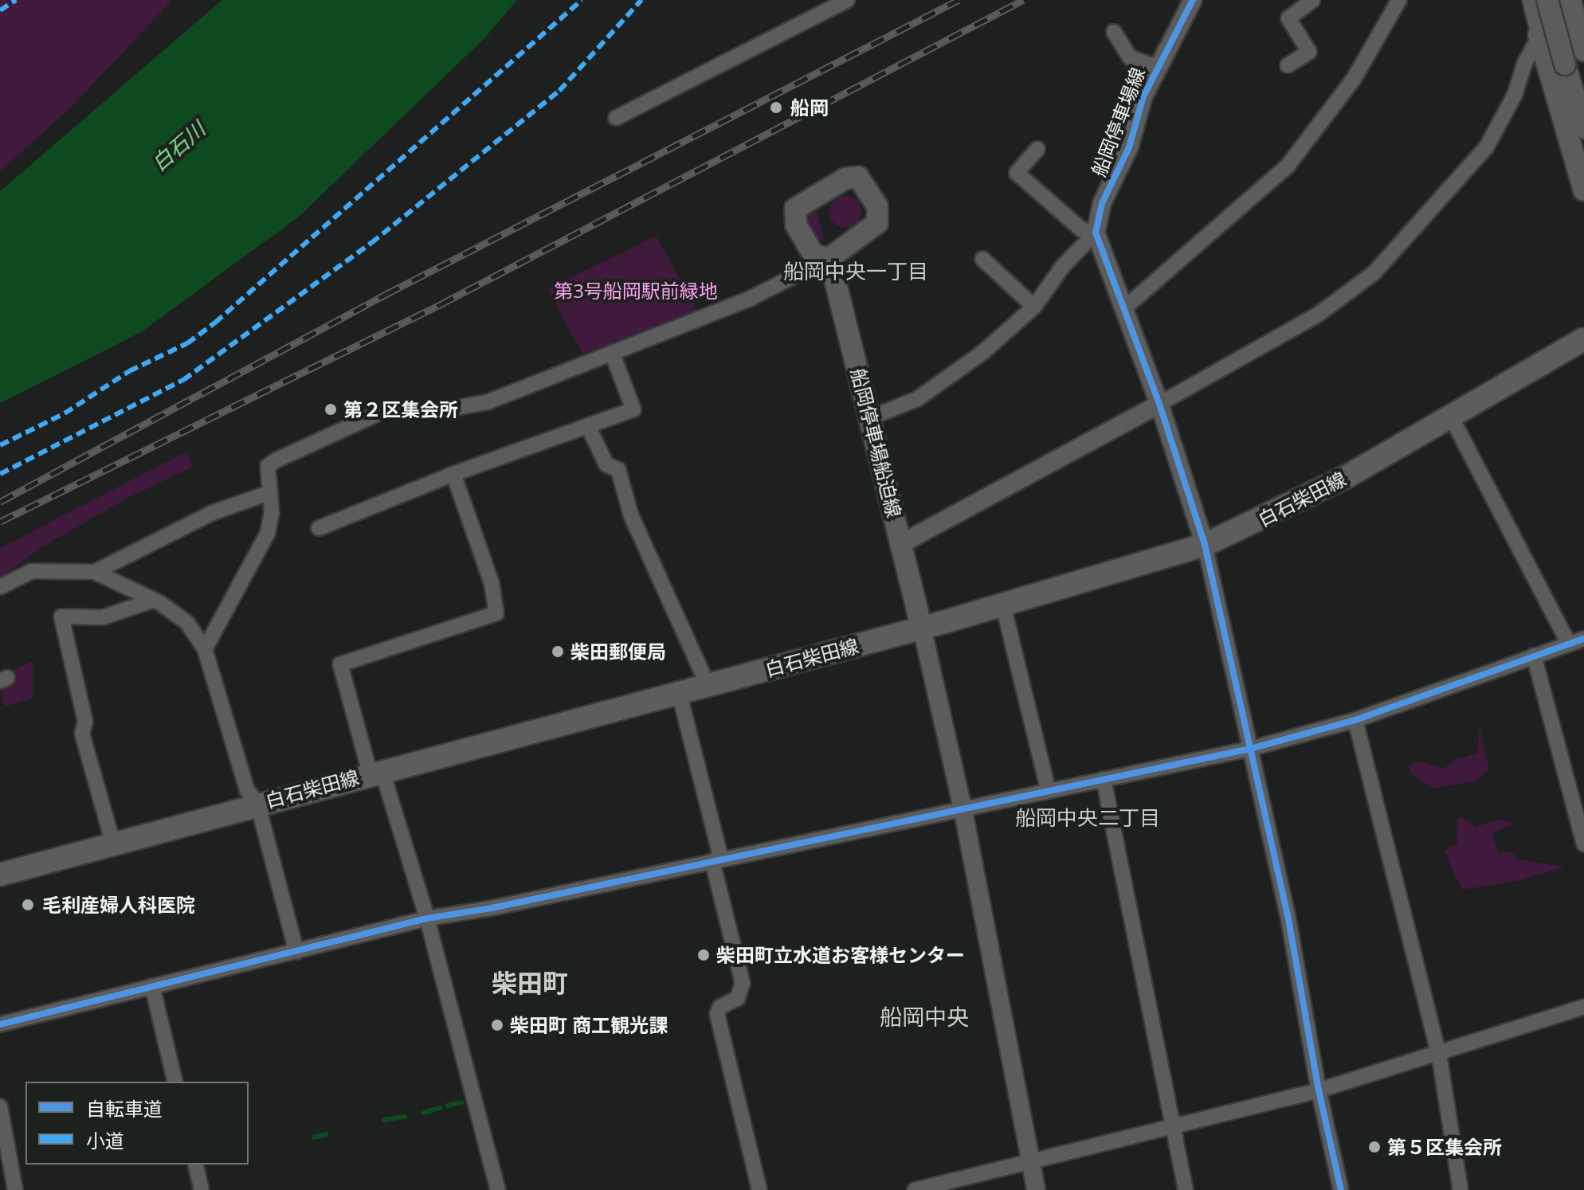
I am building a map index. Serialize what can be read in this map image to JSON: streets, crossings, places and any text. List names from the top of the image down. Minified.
{"streets":{"main road":["船岡停車場船迫線","白石柴田線"],"street":["船岡停車場線"]},"crossings":[["船岡停車場船迫線","白石柴田線"]],"districts":["船岡中央一丁目","船岡中央二丁目","柴田町","船岡中央"],"water":["白石川"],"parks":["第3号船岡駅前緑地"],"places":["船岡","第２区集会所","柴田郵便局","毛利産婦人科医院","柴田町立水道お客様センター","柴田町 商工観光課","第５区集会所"],"legend":["自転車道","小道"]}
